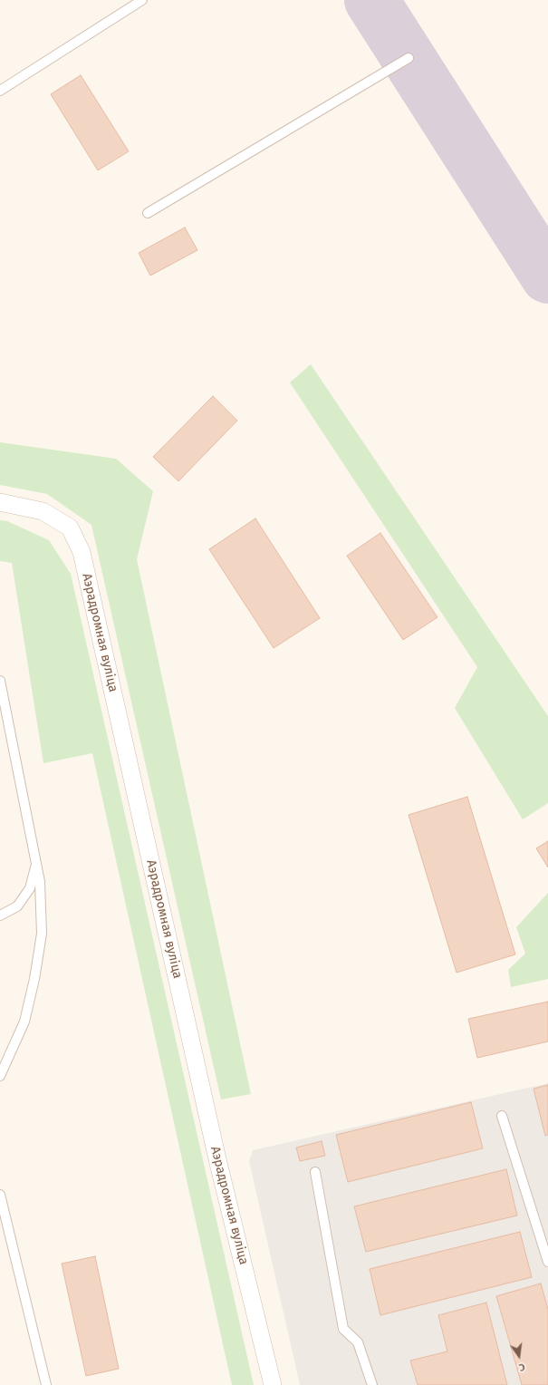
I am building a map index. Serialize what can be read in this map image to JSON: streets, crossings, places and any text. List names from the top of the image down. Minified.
{"streets":{"street":["Аэрадромная вуліца"]},"north":"bottom"}
